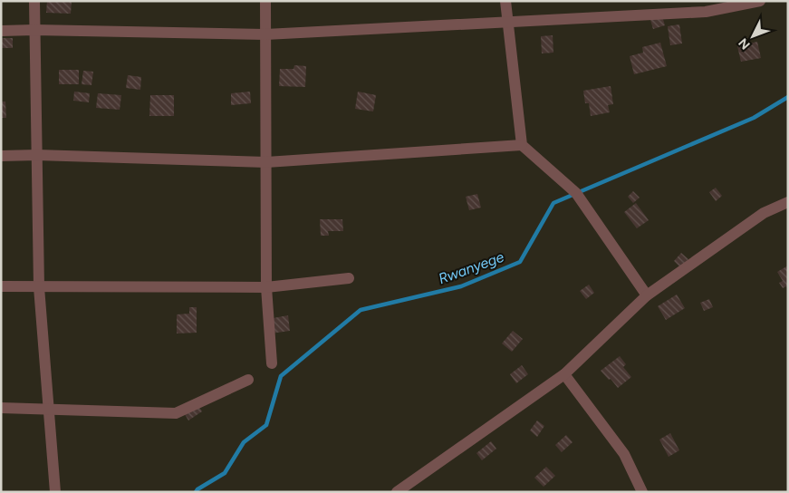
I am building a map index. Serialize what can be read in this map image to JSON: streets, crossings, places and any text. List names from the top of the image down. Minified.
{"water":["Rwanyege"],"north":"bottom left"}
